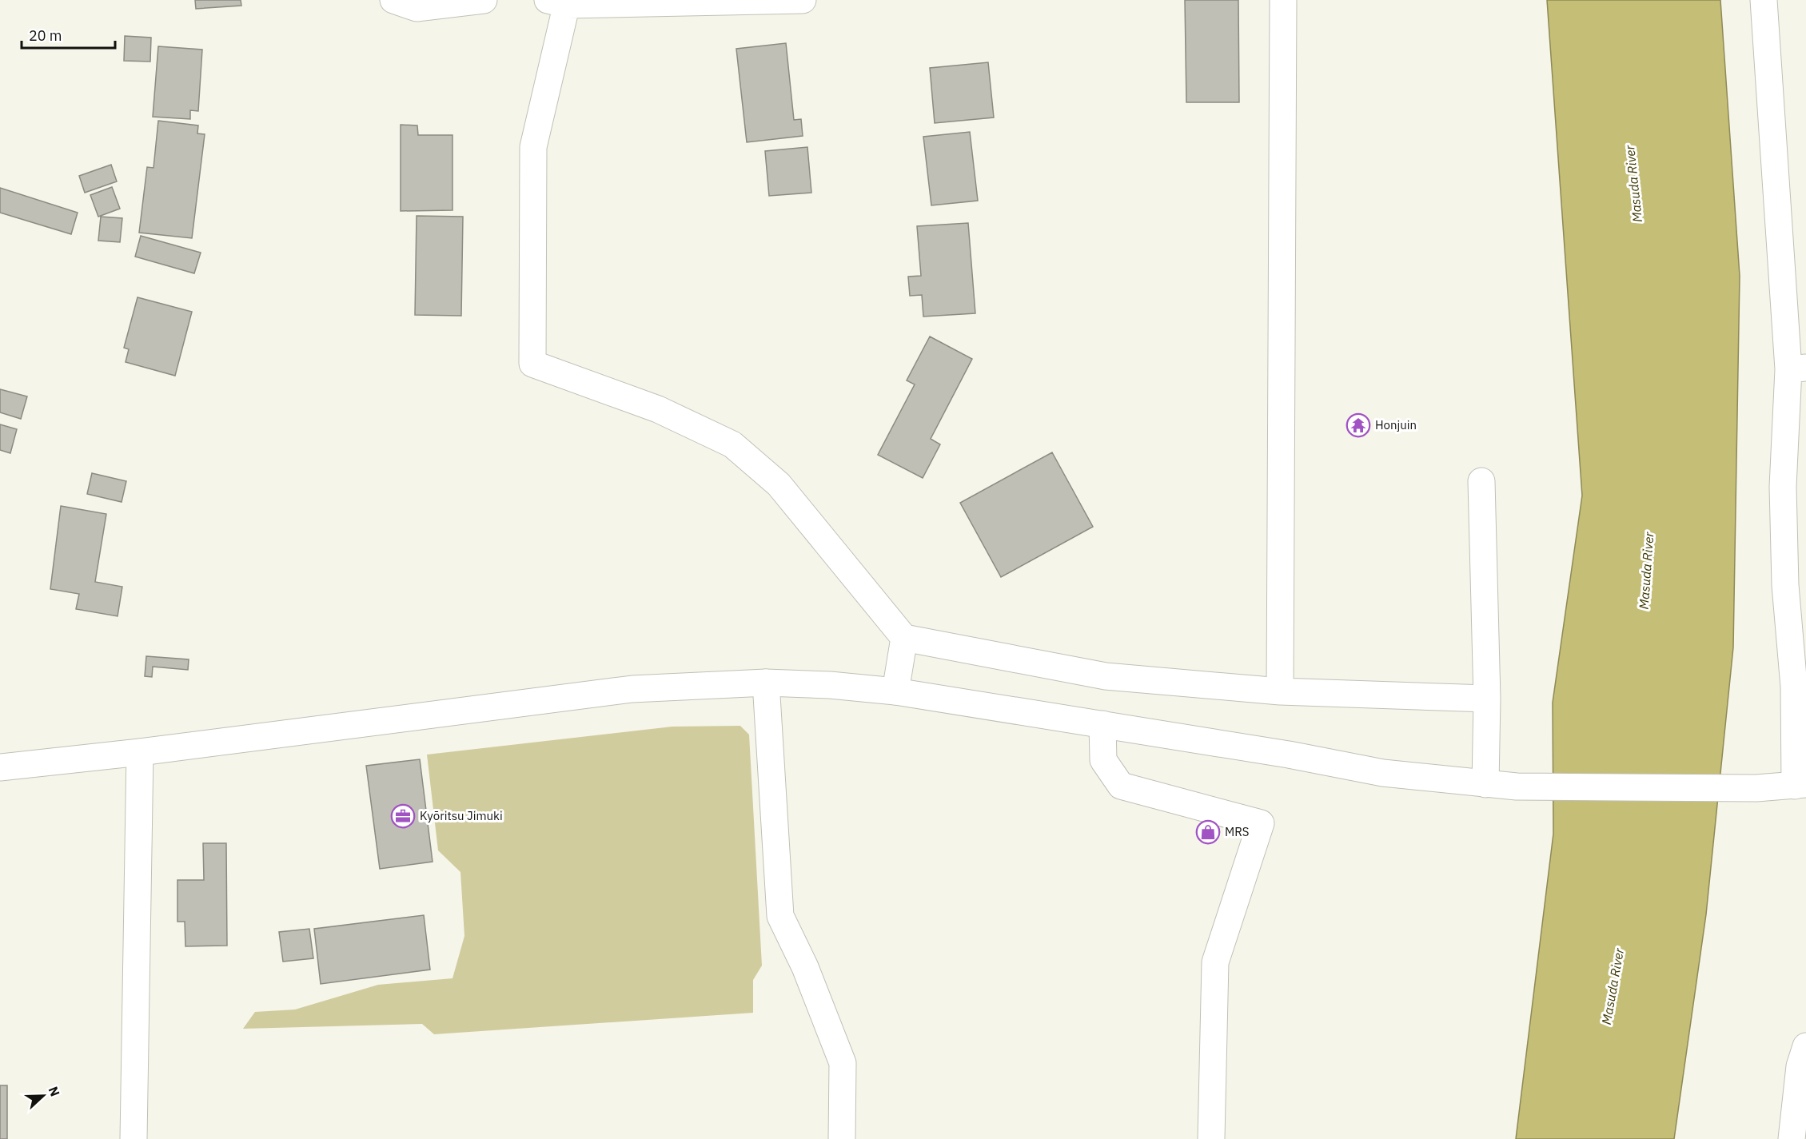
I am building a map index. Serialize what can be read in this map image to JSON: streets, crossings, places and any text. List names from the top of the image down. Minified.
{"water":["Masuda River"],"places":{"temple":["Honjuin"],"office":["Kyōritsu Jimuki"],"shop":["MRS"]},"scale_bar":"20 m","north":"right"}
